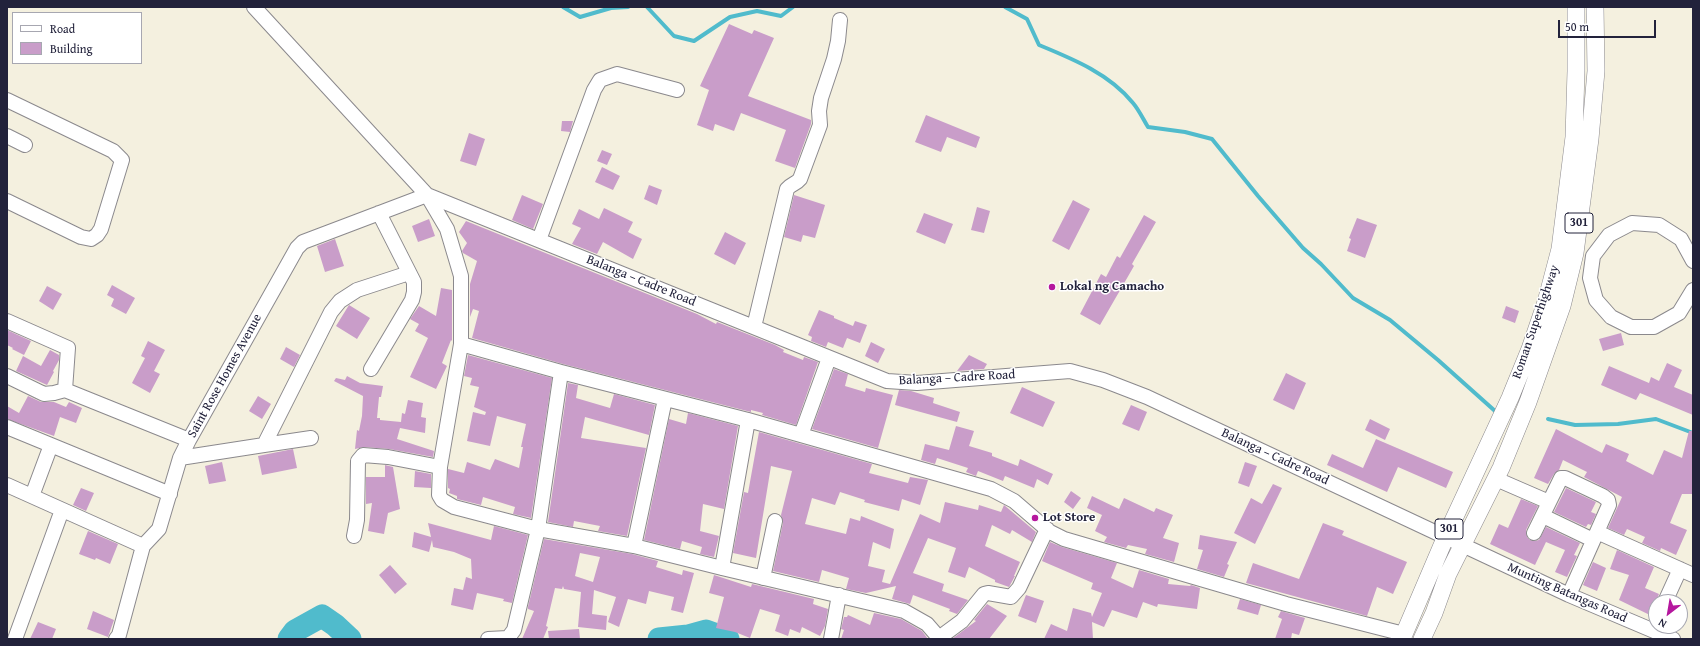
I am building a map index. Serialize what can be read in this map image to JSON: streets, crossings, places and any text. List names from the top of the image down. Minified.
{"streets":{"main road":["301","Roman Superhighway"],"street":["Balanga – Cadre Road","Saint Rose Homes Avenue","Munting Batangas Road"]},"crossings":[["Balanga – Cadre Road","Roman Superhighway"],["Balanga – Cadre Road","Saint Rose Homes Avenue"],["Balanga – Cadre Road","Munting Batangas Road"],["Roman Superhighway","Munting Batangas Road"]],"places":["Lokal ng Camacho","Lot Store"],"legend":["Road","Building"],"scale_bar":"50 m","north":"bottom left"}
